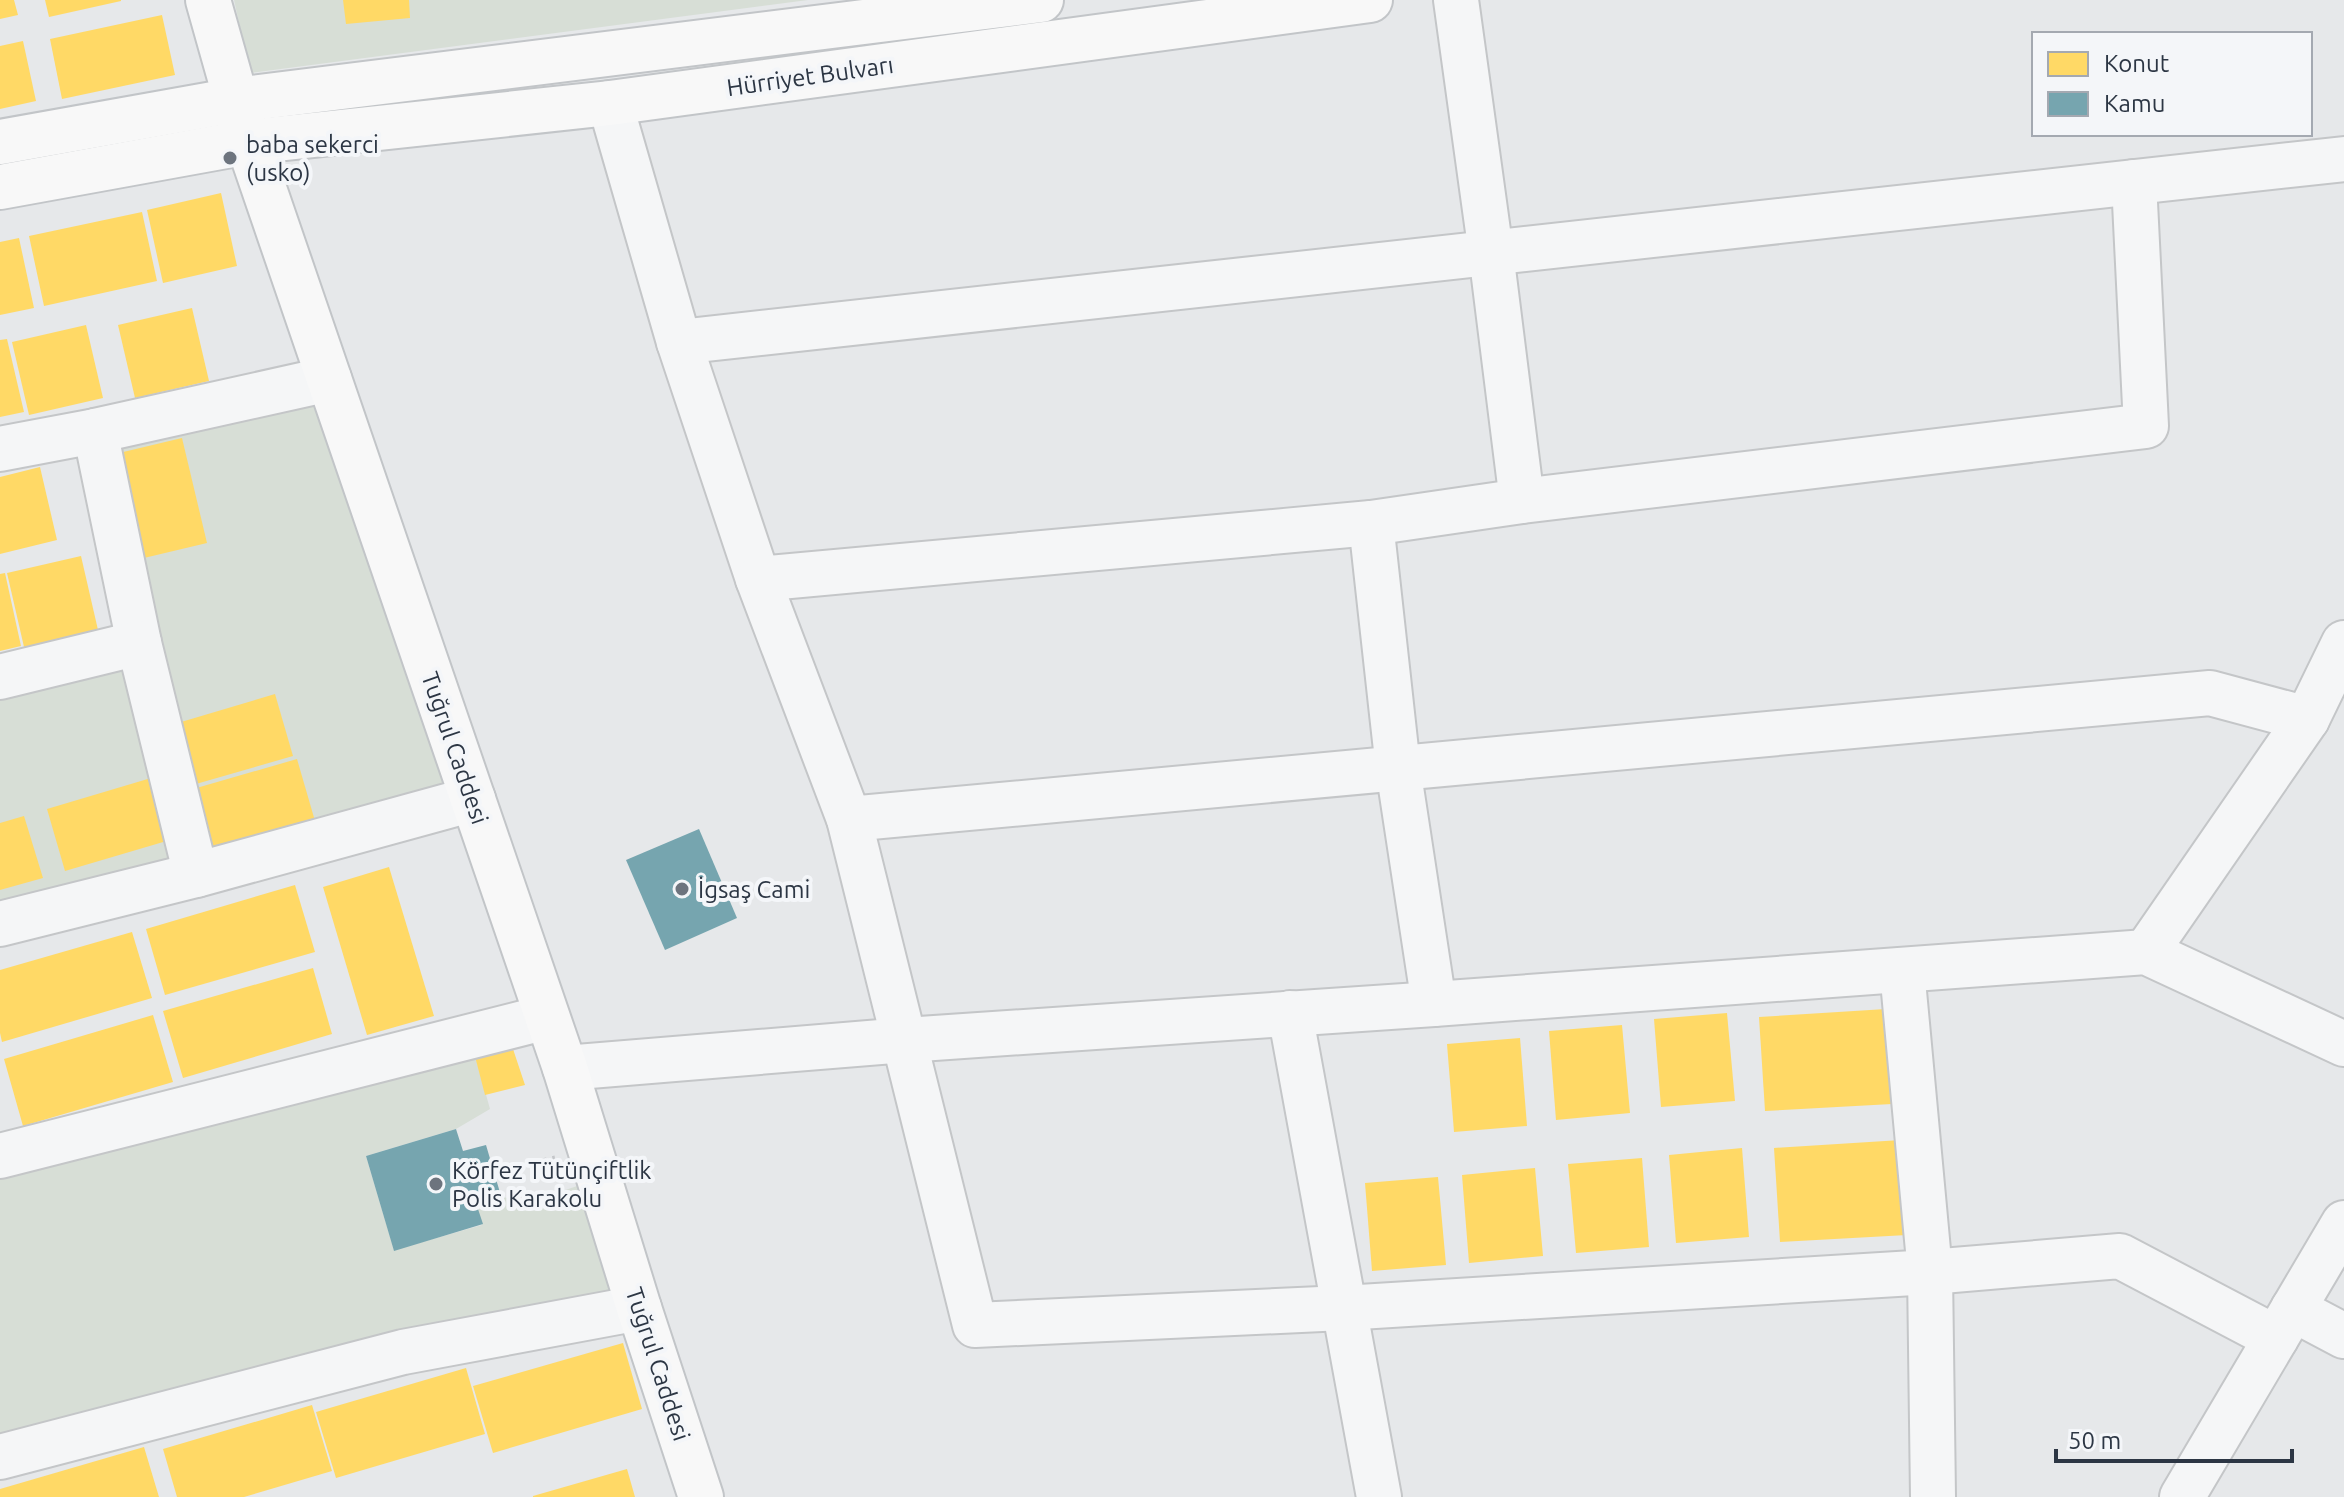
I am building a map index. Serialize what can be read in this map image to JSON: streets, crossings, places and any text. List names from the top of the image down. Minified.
{"streets":{"main road":["Hürriyet Bulvarı","Tuğrul Caddesi"]},"crossings":[["Hürriyet Bulvarı","Tuğrul Caddesi"]],"places":["baba sekerci (usko)","İgsaş Cami","Körfez Tütünçiftlik Polis Karakolu"],"legend":["Konut","Kamu"],"scale_bar":"50 m"}
